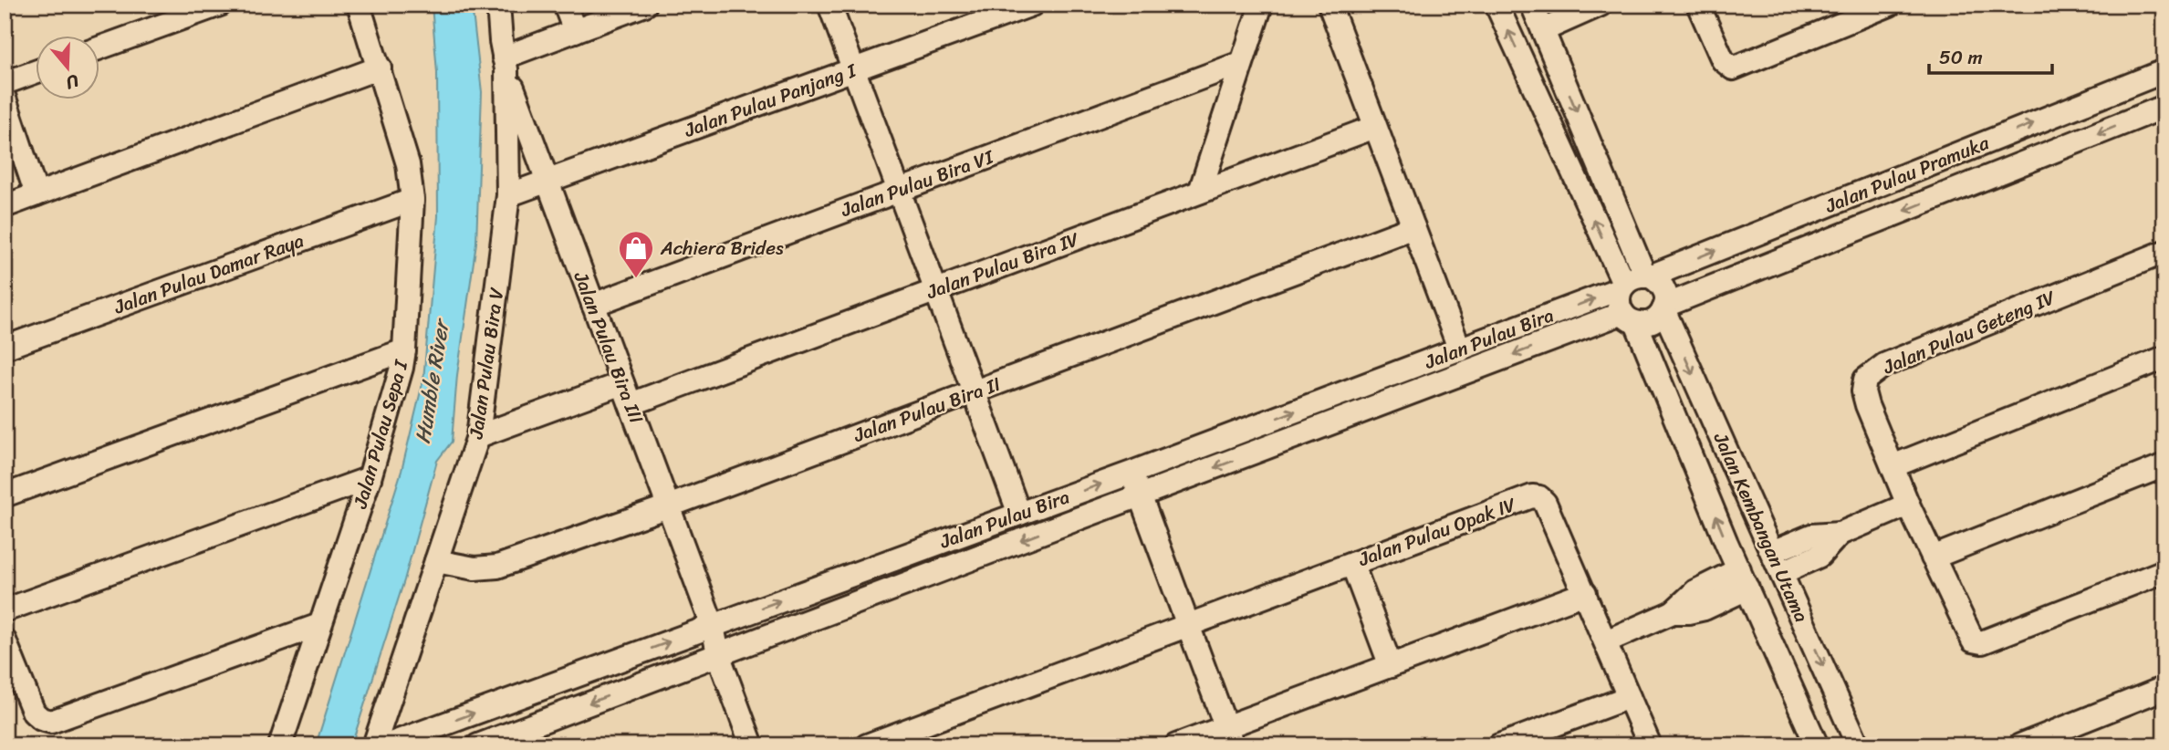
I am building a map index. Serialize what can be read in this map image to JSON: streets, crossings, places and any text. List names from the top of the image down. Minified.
{"streets":{"street":["Jalan Pulau Panjang I","Jalan Pulau Pramuka","Jalan Pulau Bira VI","Jalan Pulau Bira IV","Jalan Pulau Damar Raya","Jalan Pulau Geteng IV","Jalan Pulau Bira","Jalan Pulau Bira III","Jalan Pulau Bira V","Jalan Pulau Bira II","Jalan Pulau Sepa I","Jalan Kembangan Utama","Jalan Pulau Opak IV"]},"crossings":[["Jalan Pulau Panjang I","Jalan Pulau Bira III"],["Jalan Pulau Panjang I","Jalan Pulau Bira V"],["Jalan Pulau Pramuka","Jalan Pulau Bira"],["Jalan Pulau Pramuka","Jalan Kembangan Utama"],["Jalan Pulau Bira VI","Jalan Pulau Bira III"],["Jalan Pulau Bira IV","Jalan Pulau Bira III"],["Jalan Pulau Bira IV","Jalan Pulau Bira V"],["Jalan Pulau Damar Raya","Jalan Pulau Sepa I"],["Jalan Pulau Bira","Jalan Pulau Bira III"],["Jalan Pulau Bira","Jalan Kembangan Utama"],["Jalan Pulau Bira III","Jalan Pulau Bira V"],["Jalan Pulau Bira III","Jalan Pulau Bira II"],["Jalan Pulau Bira V","Jalan Pulau Bira II"]],"water":["Humble River"],"places":{"shop":["Achiera Brides"]},"scale_bar":"50 m","north":"bottom"}
